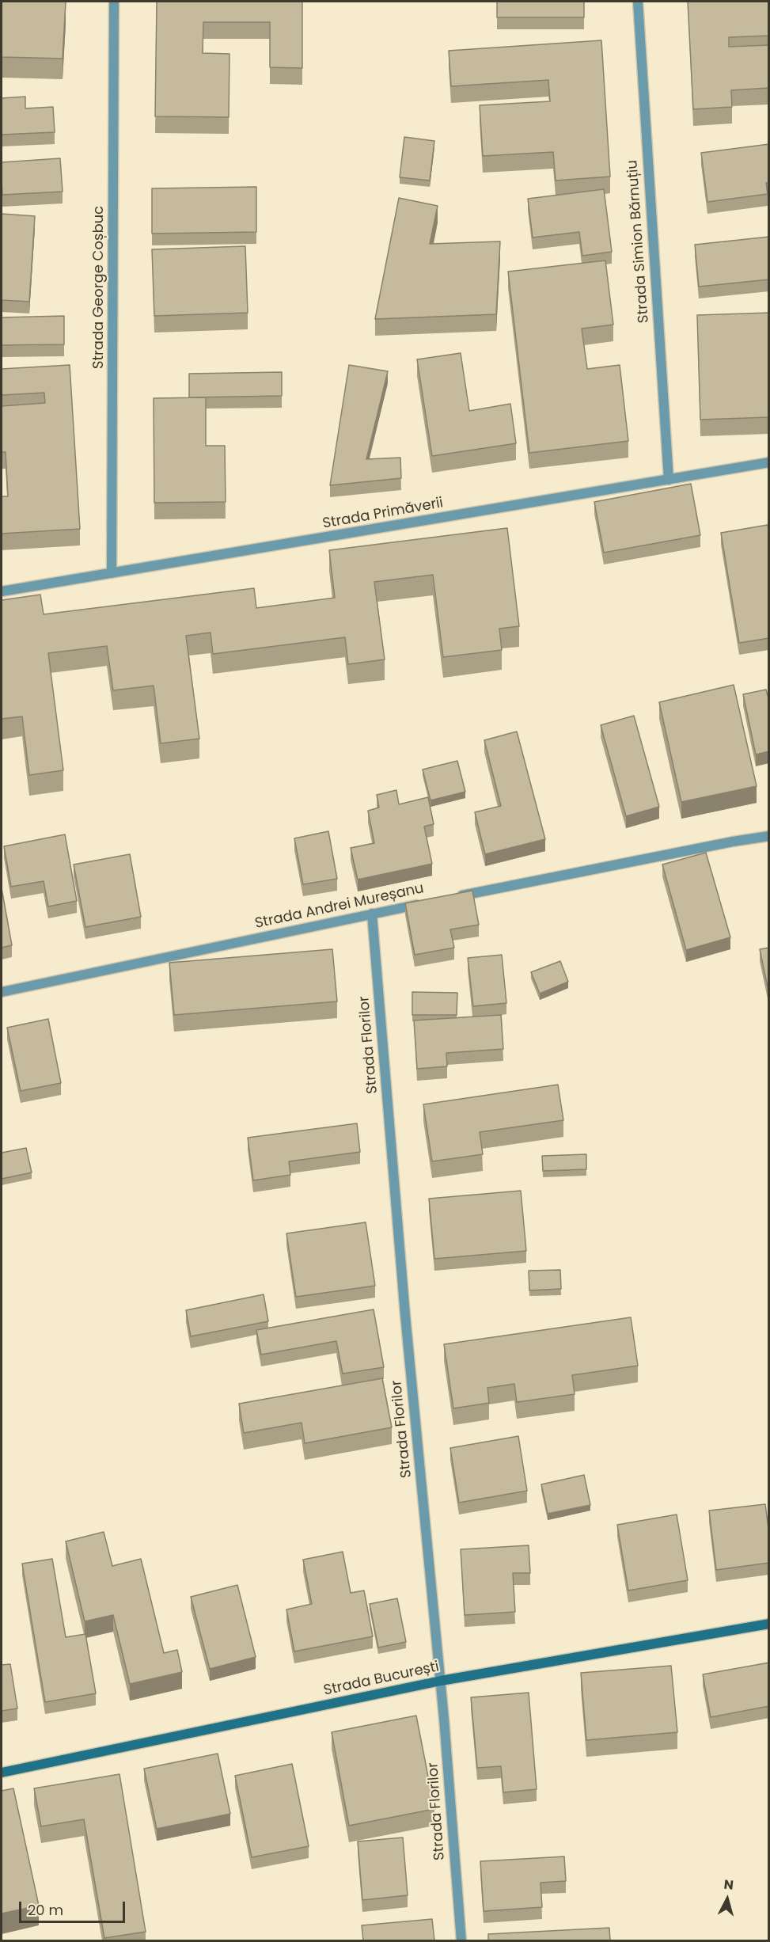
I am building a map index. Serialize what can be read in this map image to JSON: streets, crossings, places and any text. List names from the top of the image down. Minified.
{"streets":{"main road":["Strada București"],"street":["Strada Simion Bărnuțiu","Strada George Coșbuc","Strada Primăverii","Strada Andrei Mureșanu","Strada Florilor"]},"crossings":[["Strada Simion Bărnuțiu","Strada Primăverii"],["Strada George Coșbuc","Strada Primăverii"],["Strada Andrei Mureșanu","Strada Florilor"],["Strada Florilor","Strada București"]],"scale_bar":"20 m","north":"top"}
